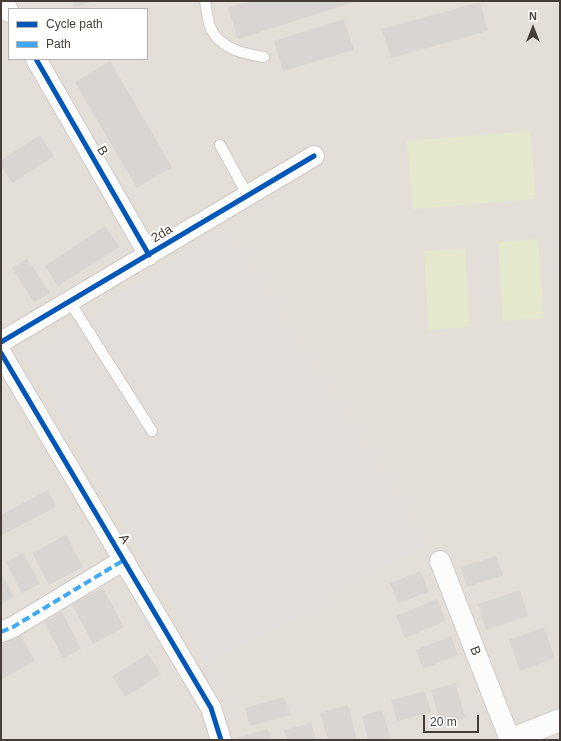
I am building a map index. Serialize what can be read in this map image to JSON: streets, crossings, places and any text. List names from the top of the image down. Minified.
{"streets":{"street":["B","2da","A"]},"crossings":[["B","2da"]],"legend":["Cycle path","Path"],"scale_bar":"20 m","north":"top"}
